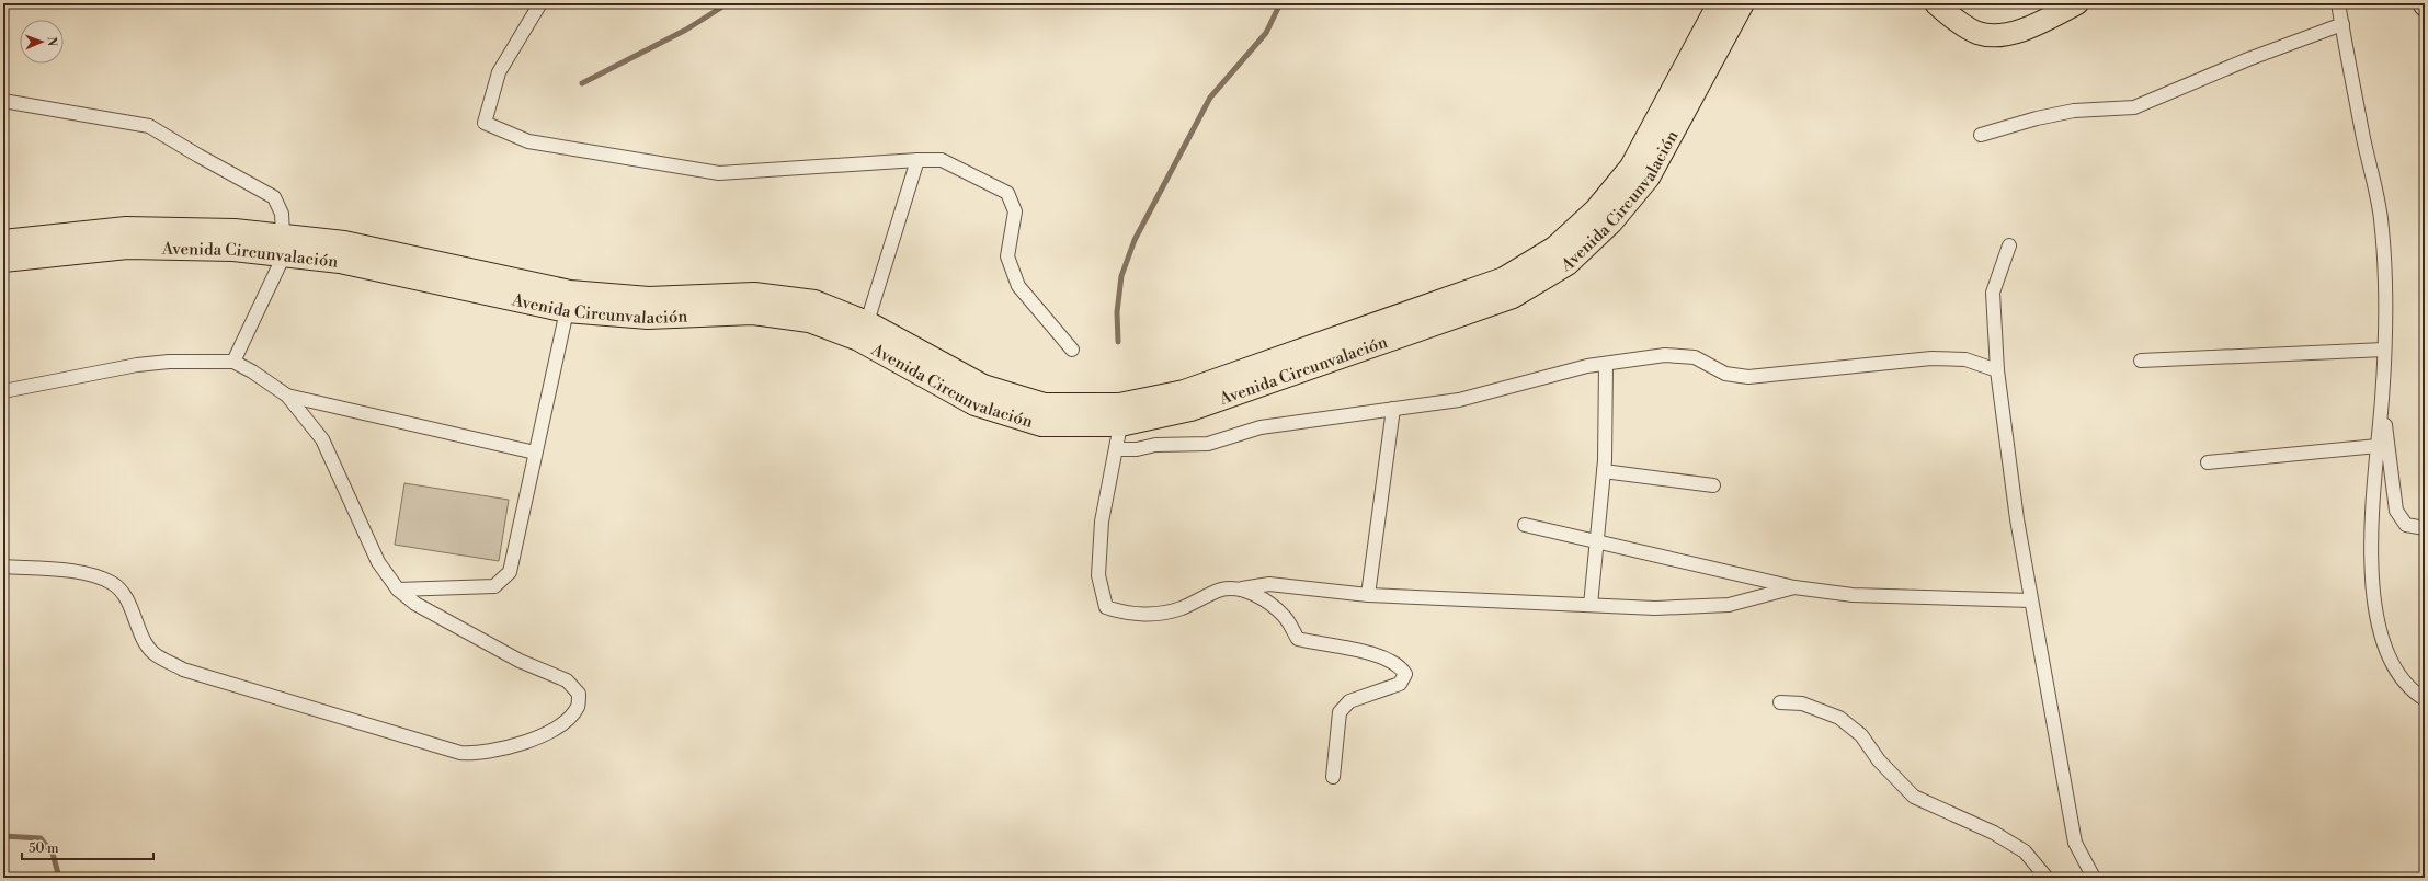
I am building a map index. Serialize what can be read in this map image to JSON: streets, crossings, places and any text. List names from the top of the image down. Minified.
{"streets":{"main road":["Avenida Circunvalación"]},"scale_bar":"50 m","north":"right"}
